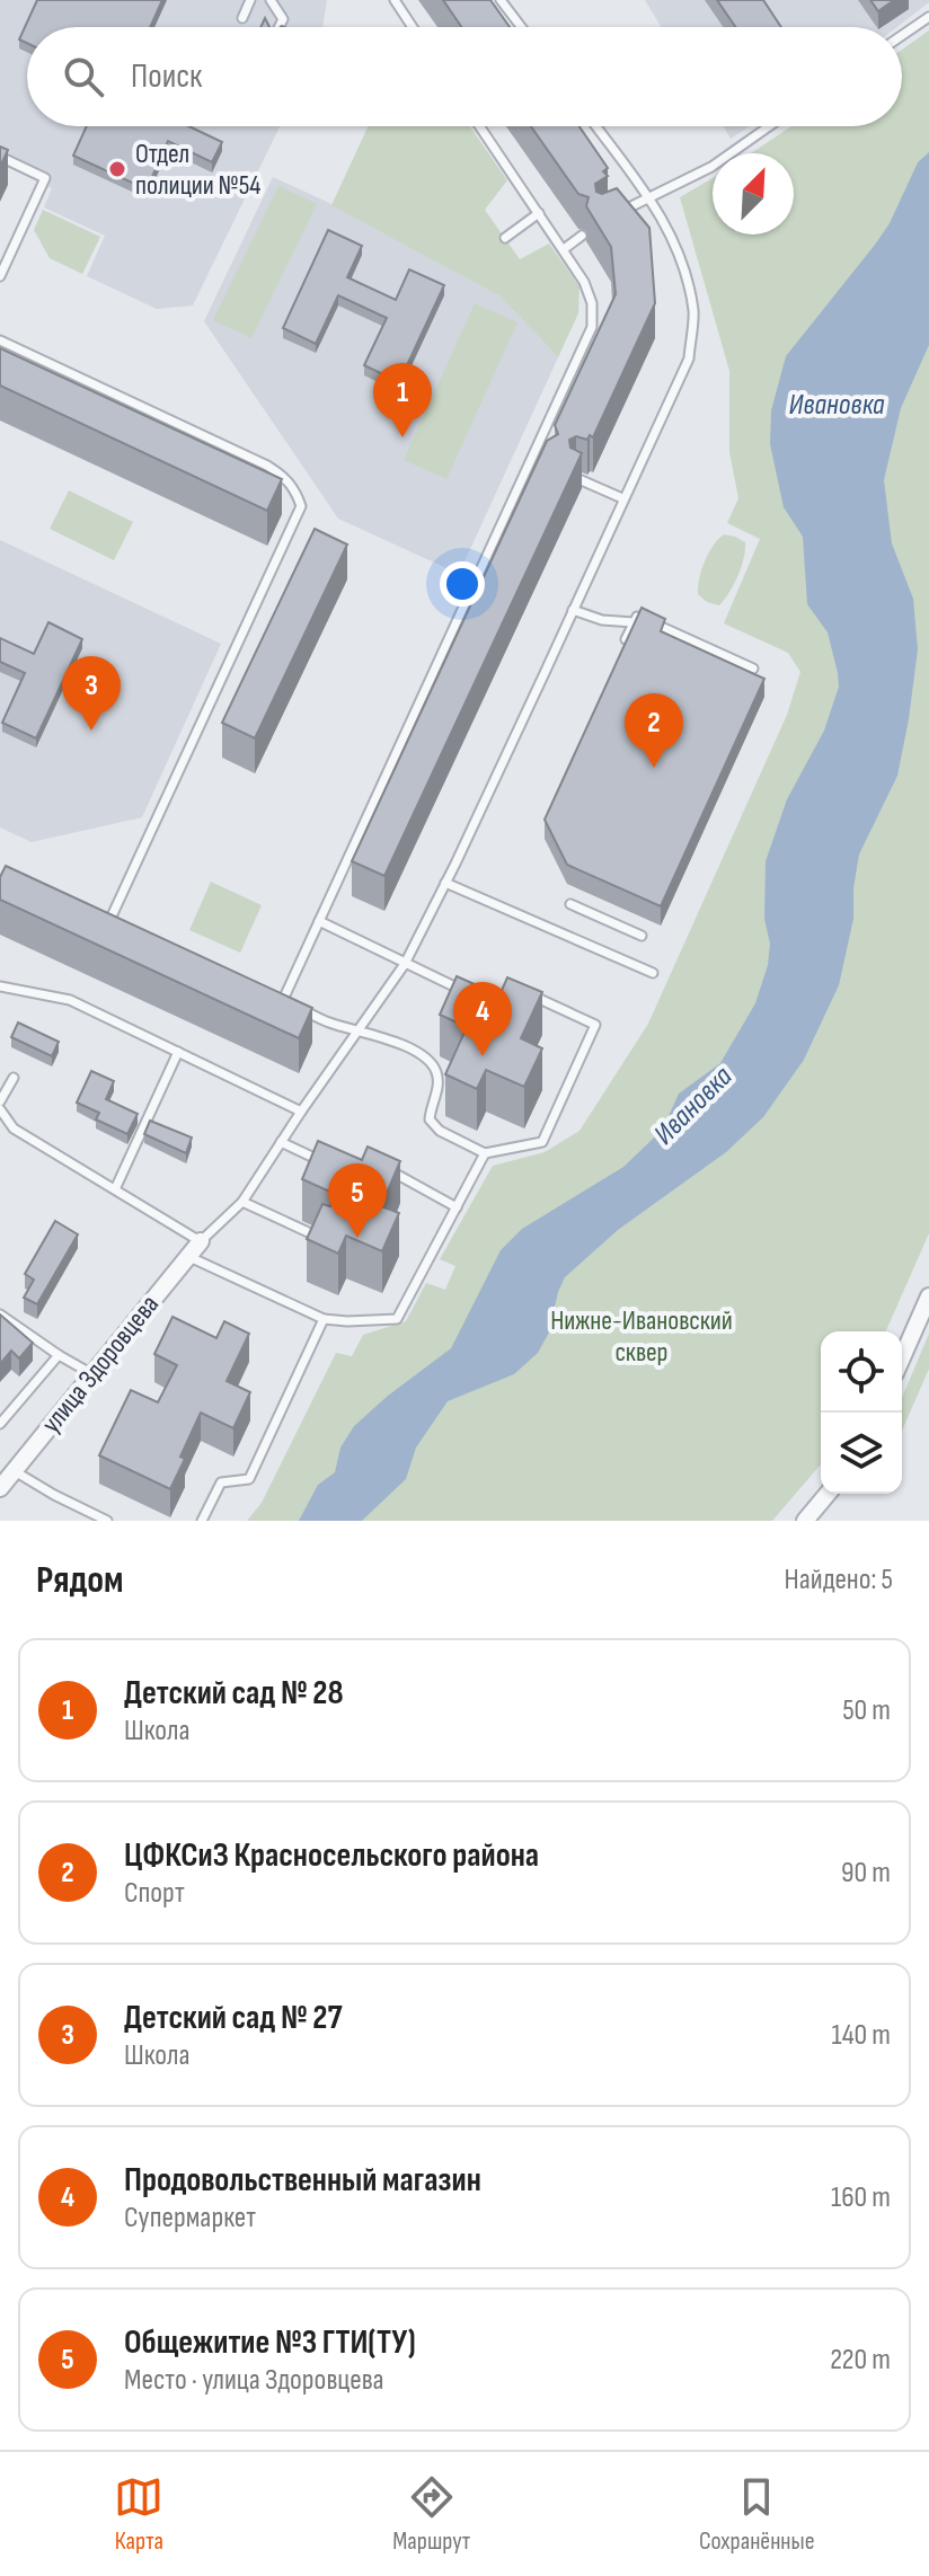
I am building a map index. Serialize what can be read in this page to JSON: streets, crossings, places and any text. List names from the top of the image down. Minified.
{"streets":{"street":["улица Здоровцева"]},"water":["Ивановка"],"parks":["Нижне-Ивановский сквер"],"places":["Отдел полиции №54"],"north":"top right","page":{"search":"Поиск","pins":["1","3","2","4","5"],"heading":["Рядом","Найдено: 5"],"list":[{"mark":"1","name":"Детский сад № 28","note":"Школа","value":"50 m"},{"mark":"2","name":"ЦФКСиЗ Красносельского района","note":"Спорт","value":"90 m"},{"mark":"3","name":"Детский сад № 27","note":"Школа","value":"140 m"},{"mark":"4","name":"Продовольственный магазин","note":"Супермаркет","value":"160 m"},{"mark":"5","name":"Общежитие №3 ГТИ(ТУ)","note":"Место · улица Здоровцева","value":"220 m"}],"nav":["Карта","Маршрут","Сохранённые"]}}
